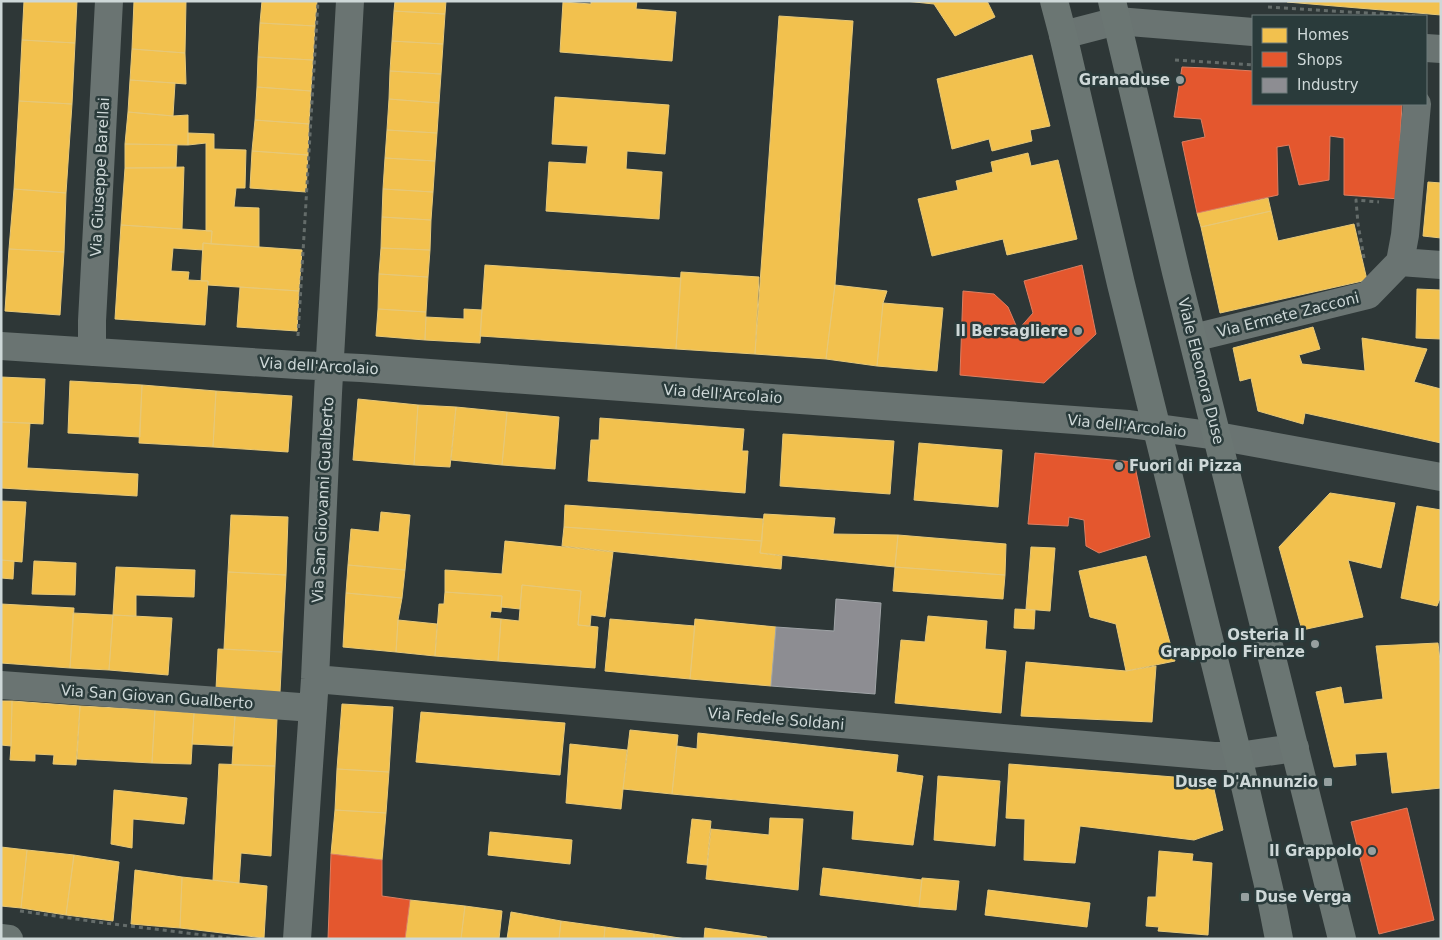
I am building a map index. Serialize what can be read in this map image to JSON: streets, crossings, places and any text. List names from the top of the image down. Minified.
{"streets":{"main road":["Viale Eleonora Duse"],"street":["Via Giuseppe Barellai","Via Ermete Zacconi","Via dell'Arcolaio","Via San Giovanni Gualberto","Via San Giovan Gualberto","Via Fedele Soldani"]},"crossings":[["Via Giuseppe Barellai","Via dell'Arcolaio"],["Via Ermete Zacconi","Viale Eleonora Duse"],["Via dell'Arcolaio","Viale Eleonora Duse"],["Via dell'Arcolaio","Via San Giovanni Gualberto"],["Via San Giovanni Gualberto","Via San Giovan Gualberto"],["Via San Giovanni Gualberto","Via Fedele Soldani"]],"places":{"other":["Granaduse","Il Bersagliere","Fuori di Pizza","Osteria Il Grappolo Firenze","Il Grappolo"],"transit":["Duse D'Annunzio","Duse Verga"]},"legend":["Homes","Shops","Industry"]}
